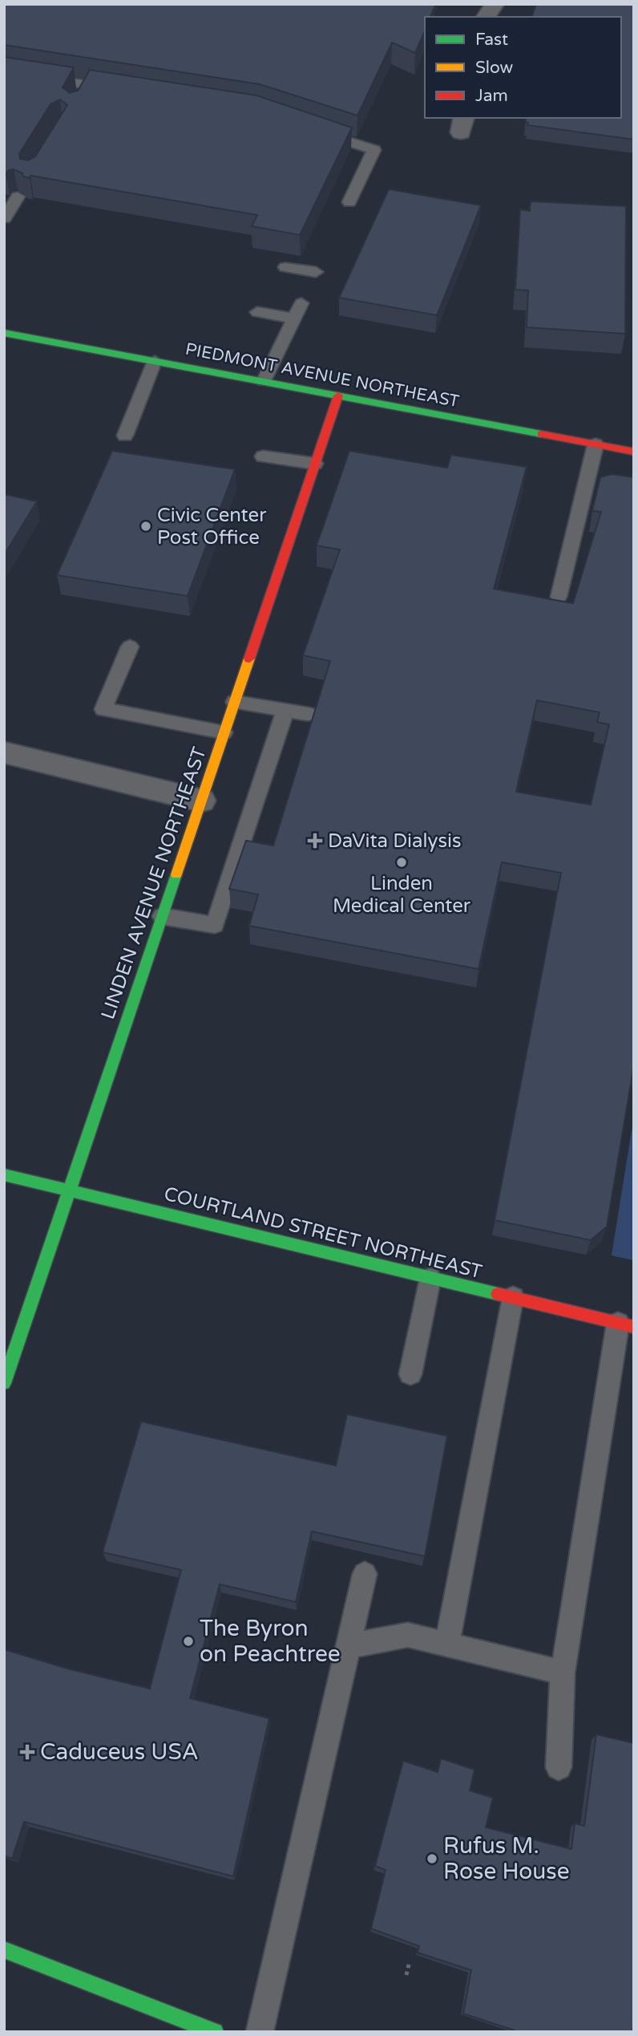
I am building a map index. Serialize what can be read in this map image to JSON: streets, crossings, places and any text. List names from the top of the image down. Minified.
{"streets":{"main road":["PIEDMONT AVENUE NORTHEAST","LINDEN AVENUE NORTHEAST","COURTLAND STREET NORTHEAST"]},"crossings":[["PIEDMONT AVENUE NORTHEAST","LINDEN AVENUE NORTHEAST"],["LINDEN AVENUE NORTHEAST","COURTLAND STREET NORTHEAST"]],"places":{"other":["Civic Center Post Office","Linden Medical Center","The Byron on Peachtree","Rufus M. Rose House"],"health":["DaVita Dialysis","Caduceus USA"]},"legend":["Fast","Slow","Jam"]}
